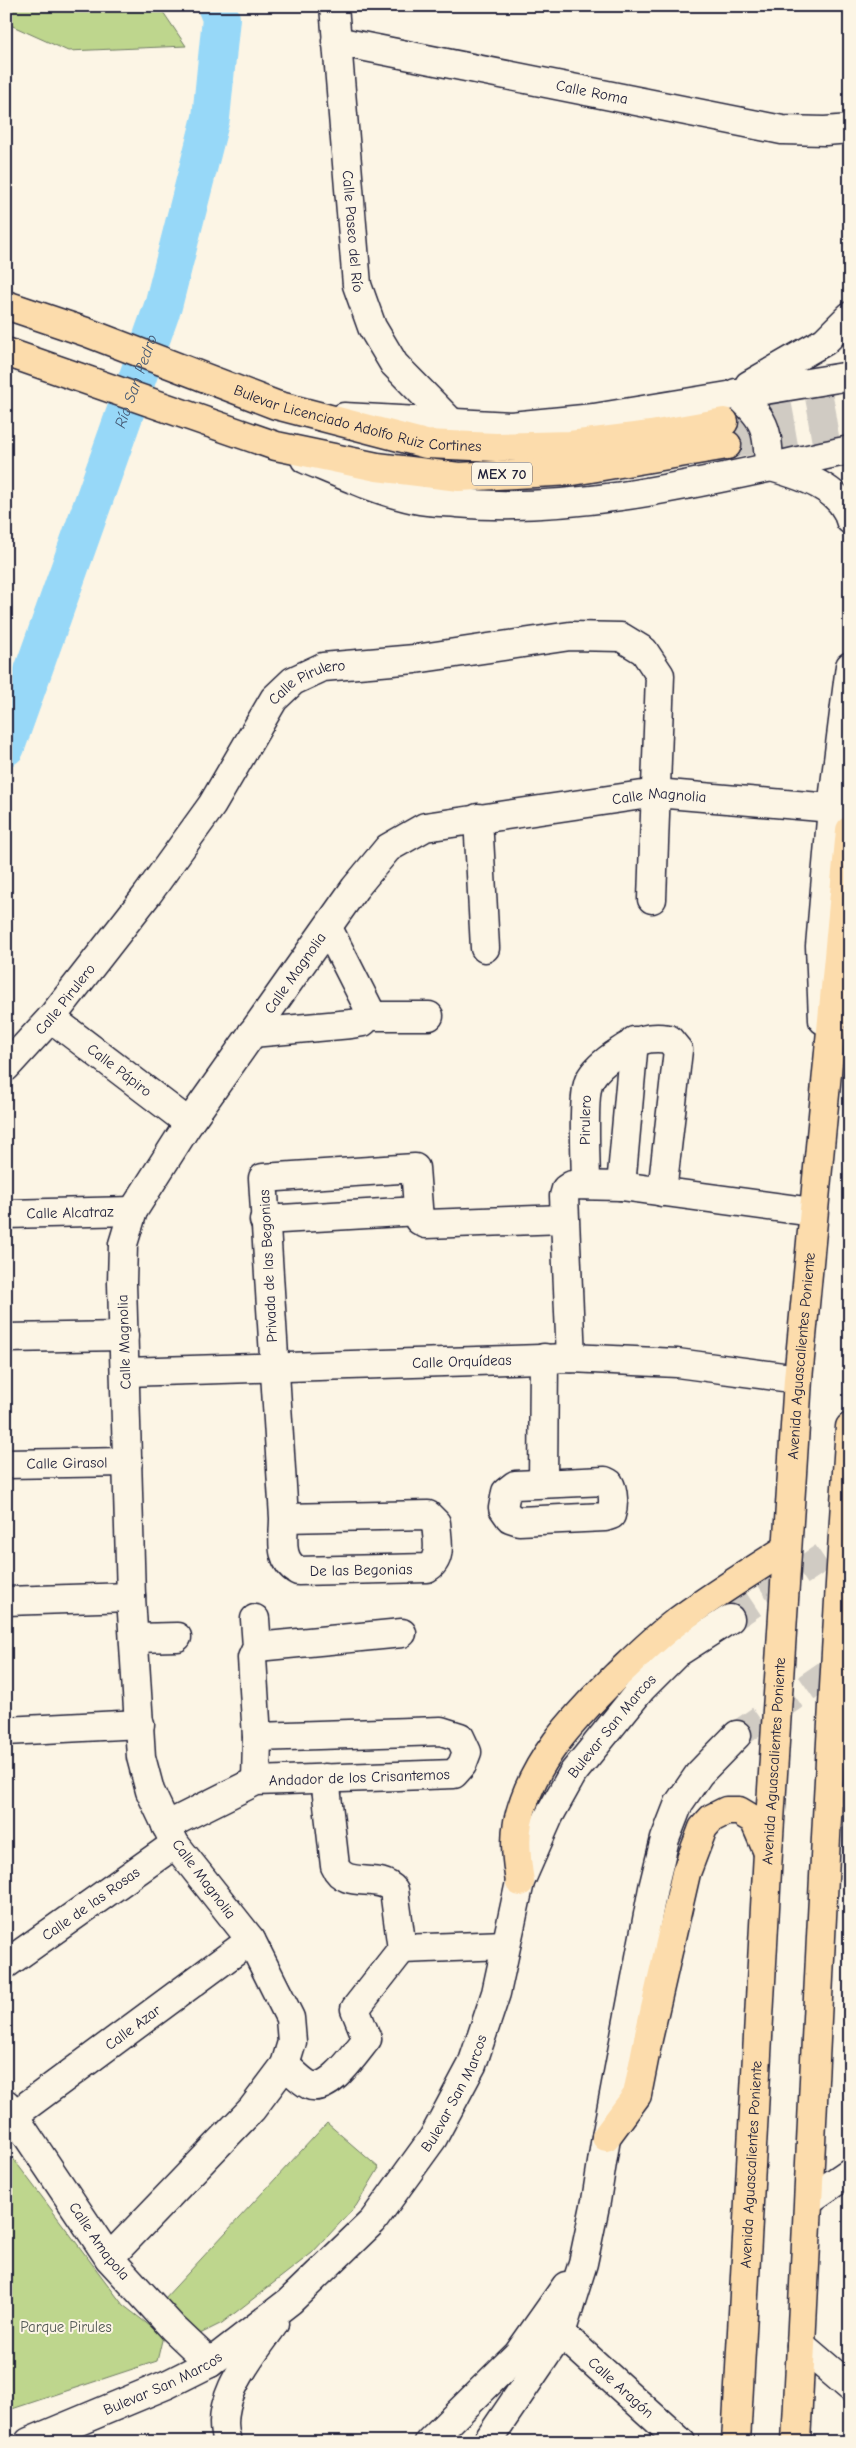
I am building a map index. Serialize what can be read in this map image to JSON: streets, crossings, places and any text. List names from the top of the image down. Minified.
{"streets":{"main road":["Bulevar Licenciado Adolfo Ruiz Cortines","MEX 70","Avenida Aguascalientes Poniente"],"street":["Calle Roma","Calle Paseo del Río","Calle Pirulero","Calle Magnolia","Calle Pápiro","Pirulero","Calle Alcatraz","Privada de las Begonias","Calle Orquídeas","Calle Girasol","De las Begonias","Bulevar San Marcos","Andador de los Crisantemos","Calle de las Rosas","Calle Azar","Calle Amapola","Calle Aragón"]},"crossings":[["Calle Roma","Calle Paseo del Río"],["Calle Paseo del Río","Bulevar Licenciado Adolfo Ruiz Cortines"],["Calle Paseo del Río","MEX 70"],["Bulevar Licenciado Adolfo Ruiz Cortines","MEX 70"],["Calle Pirulero","Calle Magnolia"],["Calle Pirulero","Calle Pápiro"],["Calle Magnolia","Calle Pápiro"],["Calle Magnolia","Calle Alcatraz"],["Calle Magnolia","Avenida Aguascalientes Poniente"],["Calle Magnolia","Calle Orquídeas"],["Calle Magnolia","Calle Girasol"],["Calle Magnolia","Calle de las Rosas"],["Calle Magnolia","Calle Azar"],["Calle Magnolia","Calle Amapola"],["Privada de las Begonias","Calle Orquídeas"],["Privada de las Begonias","De las Begonias"],["Avenida Aguascalientes Poniente","Calle Orquídeas"],["Calle Orquídeas","De las Begonias"],["Bulevar San Marcos","Calle Amapola"],["Andador de los Crisantemos","Calle de las Rosas"],["Calle Azar","Calle Amapola"]],"water":["Río San Pedro"],"parks":["Parque Pirules"]}
